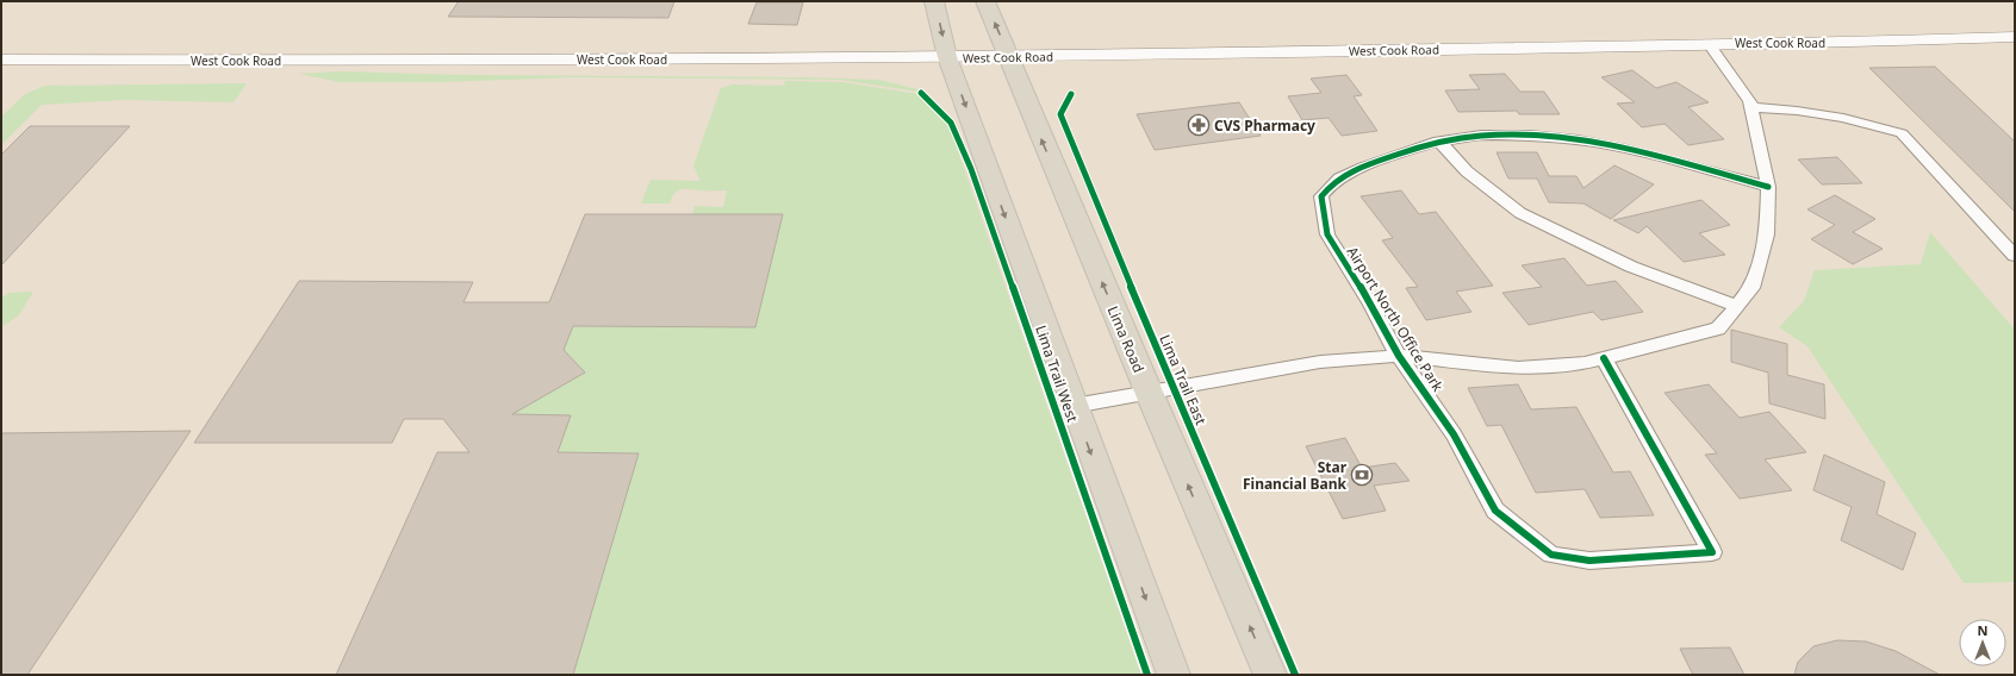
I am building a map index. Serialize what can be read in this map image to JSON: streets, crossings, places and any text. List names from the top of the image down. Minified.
{"streets":{"highway":["Lima Road"],"main road":["West Cook Road"],"street":["Airport North Office Park"],"cycle path":["Lima Trail West","Lima Trail East"]},"crossings":[["West Cook Road","Airport North Office Park"],["West Cook Road","Lima Road"],["Airport North Office Park","Lima Road"]],"places":{"pharmacy":["CVS Pharmacy"],"bank":["Star Financial Bank"]},"north":"top"}
